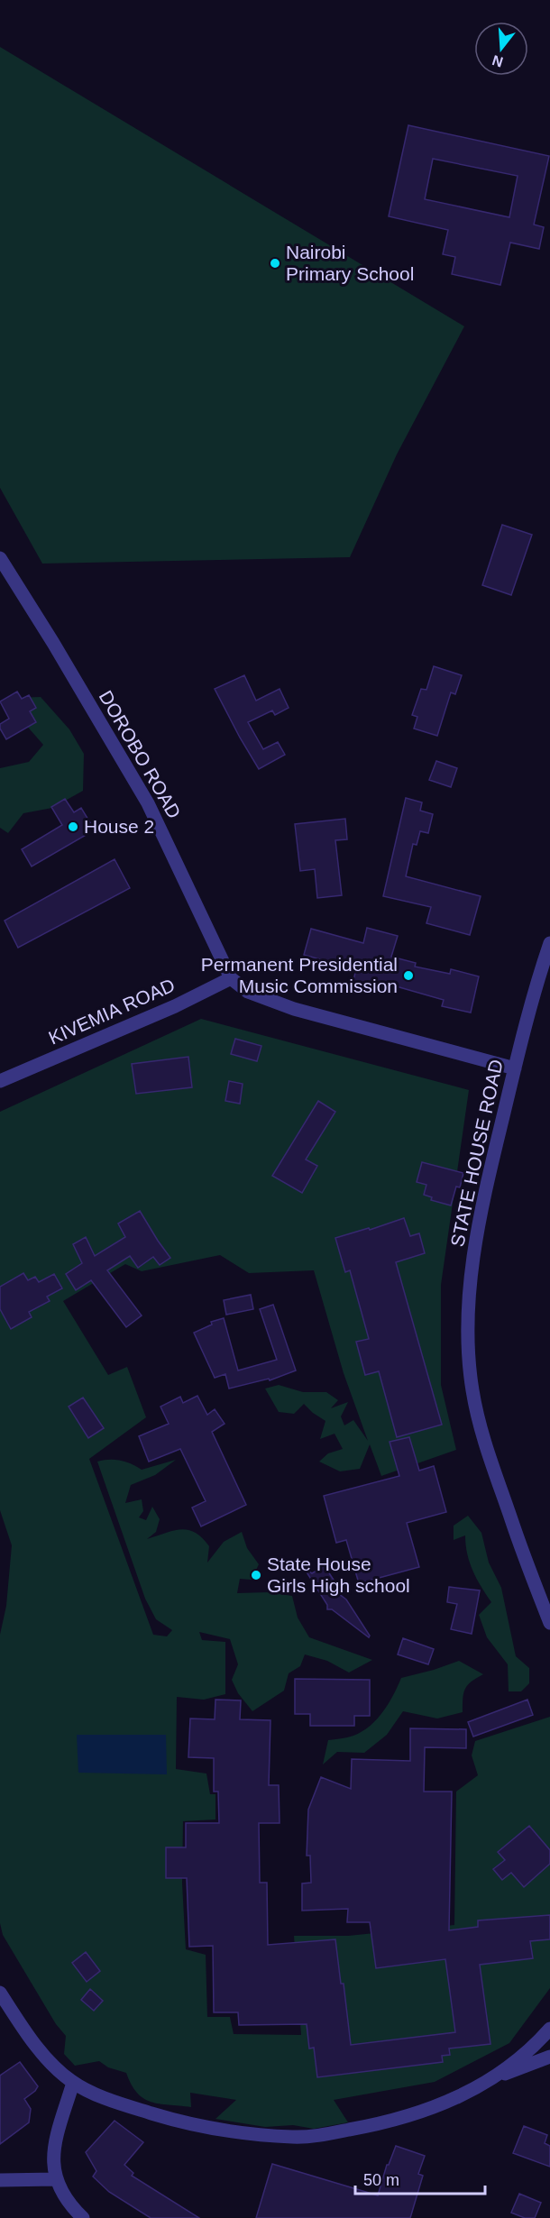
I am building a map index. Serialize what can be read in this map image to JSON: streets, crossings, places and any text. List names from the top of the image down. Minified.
{"streets":{"street":["DOROBO ROAD","KIVEMIA ROAD","STATE HOUSE ROAD"]},"crossings":[["DOROBO ROAD","KIVEMIA ROAD"]],"places":["Nairobi Primary School","House 2","Permanent Presidential Music Commission","State House Girls High school"],"scale_bar":"50 m","north":"bottom"}
